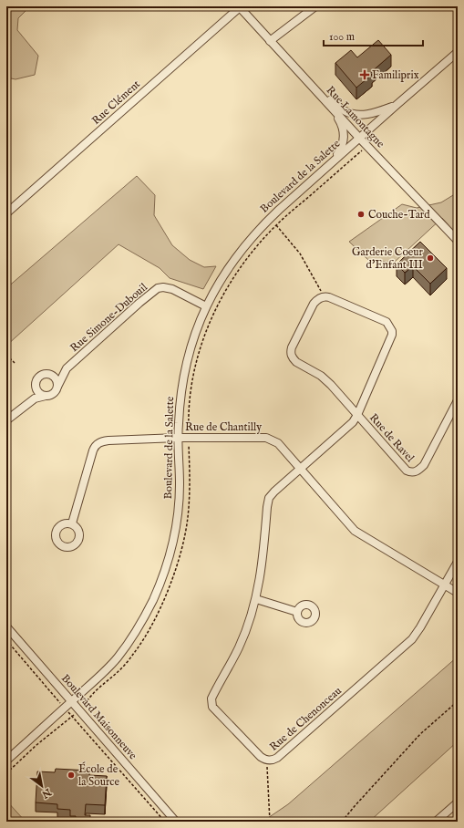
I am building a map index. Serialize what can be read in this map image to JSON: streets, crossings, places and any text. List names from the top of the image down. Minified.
{"streets":{"street":["Rue Clément","Rue Lamontagne","Boulevard de la Salette","Rue Simone-Dubouil","Rue de Chantilly","Rue de Ravel","Boulevard Maisonneuve","Rue de Chenonceau"]},"crossings":[["Rue Clément","Rue Lamontagne"],["Rue Lamontagne","Boulevard de la Salette"],["Boulevard de la Salette","Rue Simone-Dubouil"],["Boulevard de la Salette","Rue de Chantilly"],["Boulevard de la Salette","Boulevard Maisonneuve"],["Rue de Chantilly","Rue de Chenonceau"],["Rue de Ravel","Rue de Chenonceau"]],"places":{"health":["Familiprix"],"other":["Couche-Tard","Garderie Coeur d'Enfant III","École de la Source"]},"scale_bar":"100 m","north":"bottom right"}
